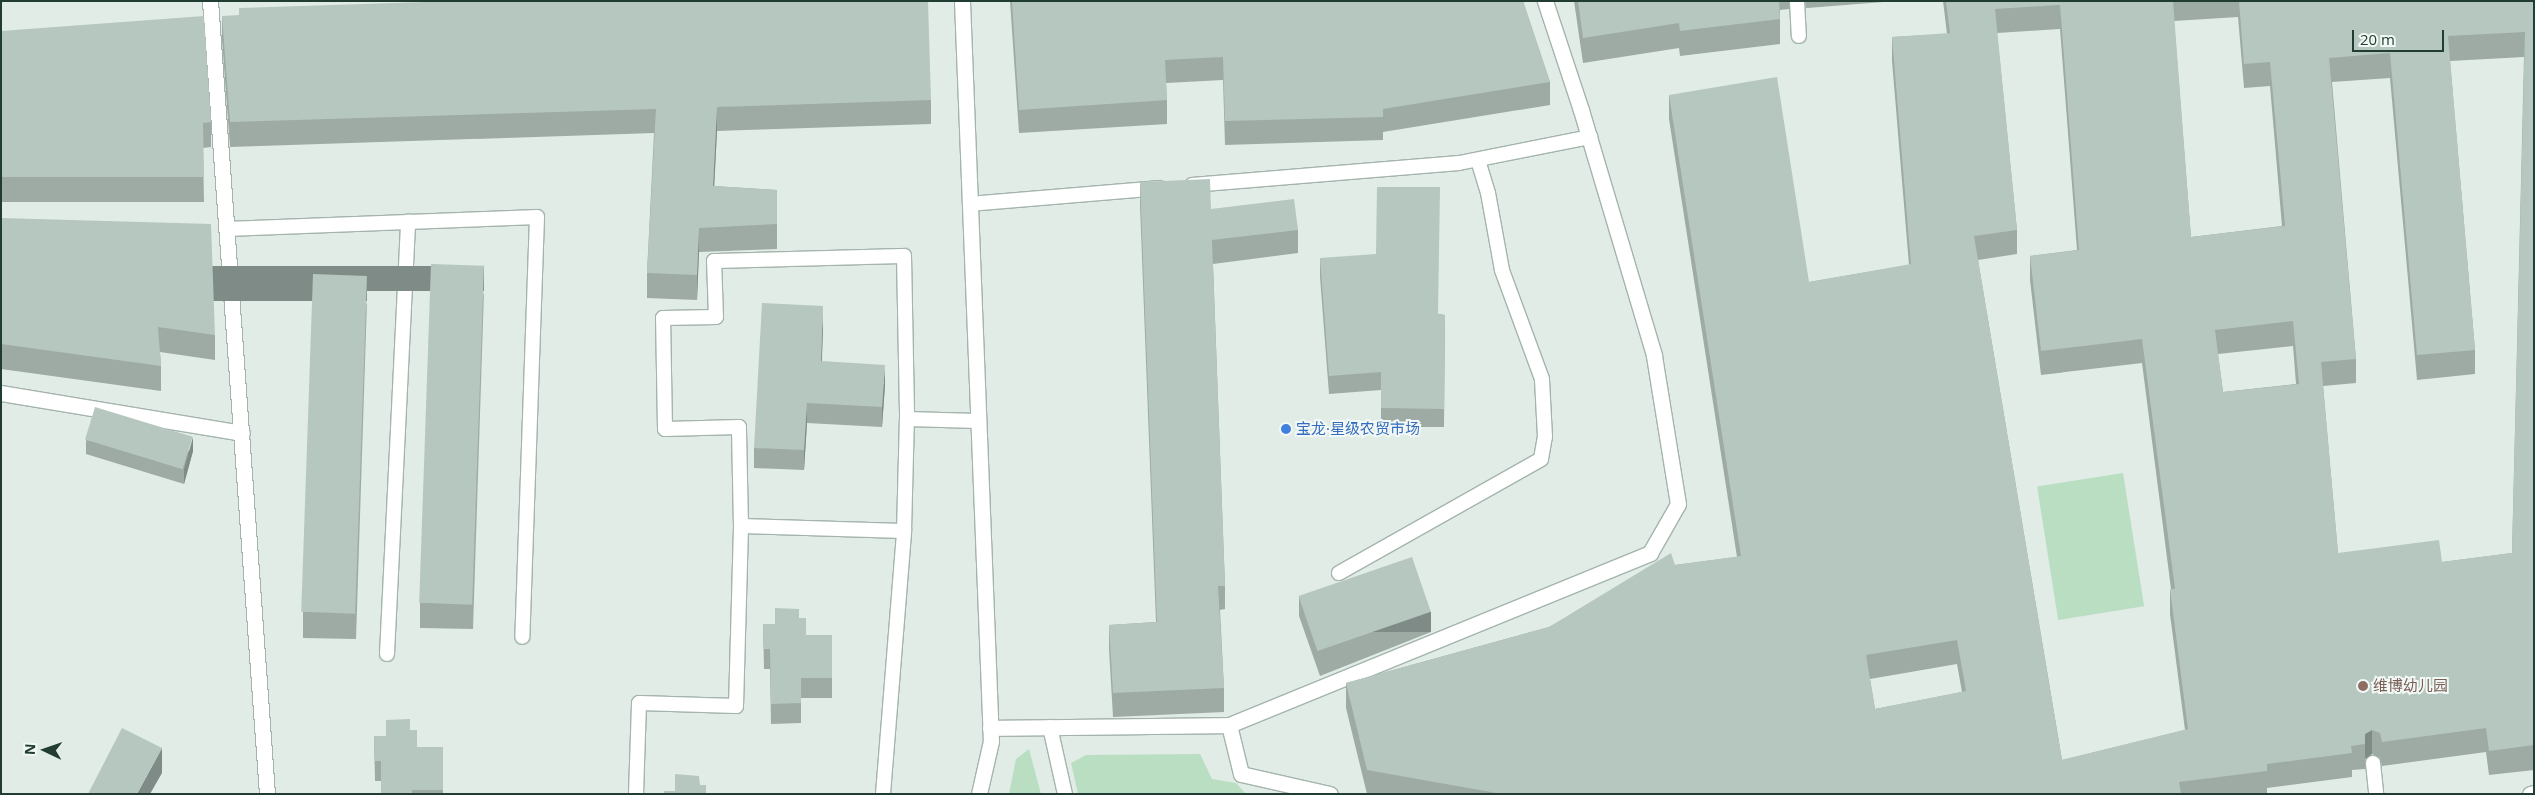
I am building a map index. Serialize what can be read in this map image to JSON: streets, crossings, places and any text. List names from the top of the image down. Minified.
{"places":["宝龙·星级农贸市场","维博幼儿园"],"scale_bar":"20 m","north":"left"}
